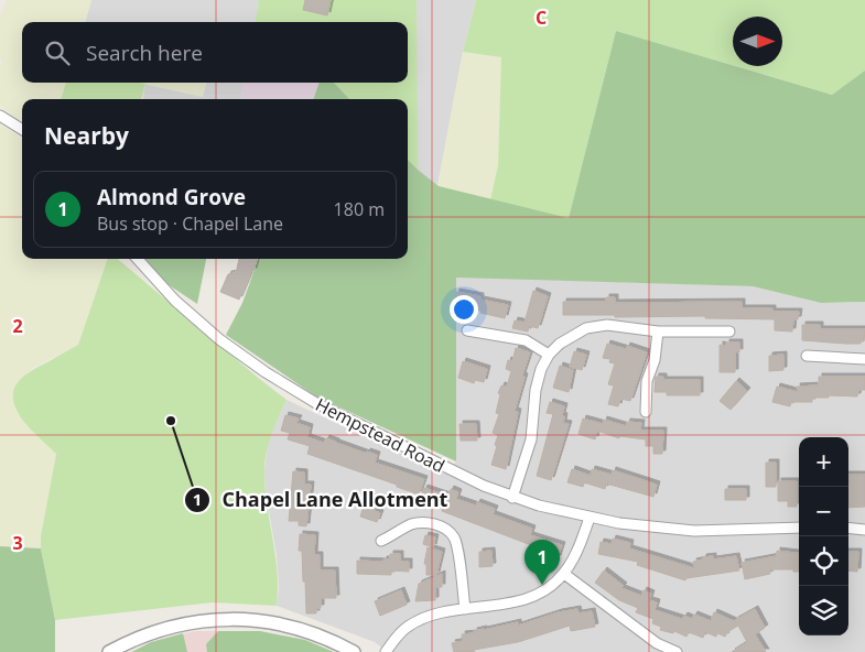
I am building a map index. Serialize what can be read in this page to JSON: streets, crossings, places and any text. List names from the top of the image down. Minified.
{"streets":{"street":["Hempstead Road"]},"places":["Chapel Lane Allotment"],"north":"right","page":{"search":"Search here","heading":"Nearby","list":[{"mark":"1","name":"Almond Grove","note":"Bus stop · Chapel Lane","value":"180 m"}],"map_buttons":["+","−"],"pins":"1"},"grid":{"columns":["C"],"rows":["2","3"]}}
